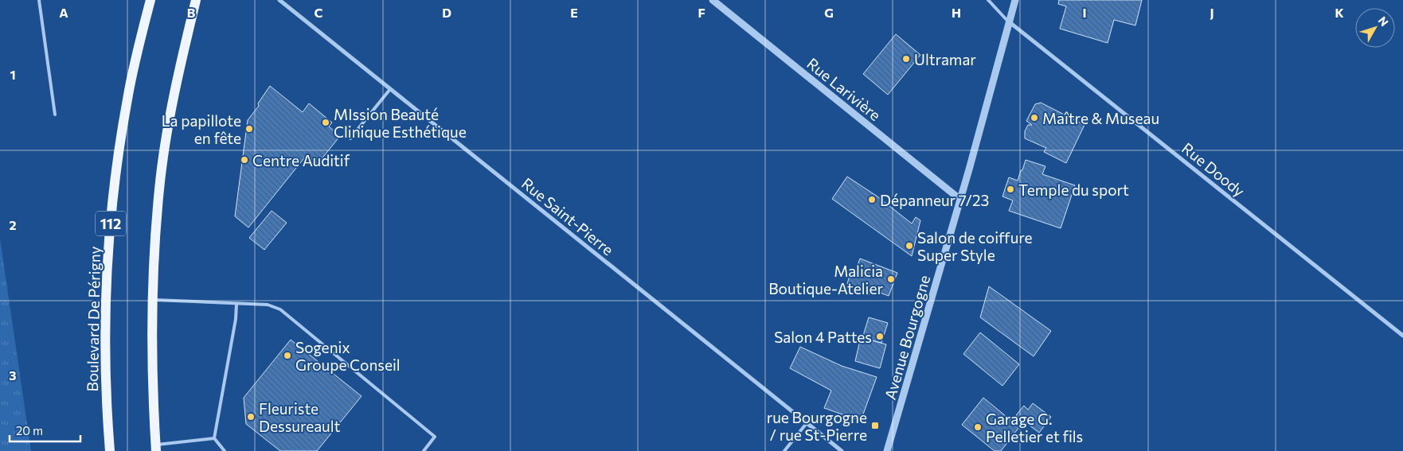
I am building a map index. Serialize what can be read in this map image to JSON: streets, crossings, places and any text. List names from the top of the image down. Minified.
{"streets":{"main road":["112","Boulevard De Périgny"],"street":["Rue Larivière","Rue Doody","Rue Saint-Pierre","Avenue Bourgogne"]},"crossings":[["Rue Larivière","Avenue Bourgogne"],["Rue Doody","Avenue Bourgogne"]],"places":{"other":["Ultramar","Maître & Museau","MIssion Beauté Clinique Esthétique","La papillote en fête","Centre Auditif","Temple du sport","Dépanneur 7/23","Salon de coiffure Super Style","Malicia Boutique-Atelier","Salon 4 Pattes","Sogenix Groupe Conseil","Fleuriste Dessureault","Garage G. Pelletier et fils"],"transit":["rue Bourgogne / rue St-Pierre"]},"scale_bar":"20 m","north":"top right","grid":{"columns":["A","B","C","D","E","F","G","H","I","J","K"],"rows":["1","2","3"]}}
